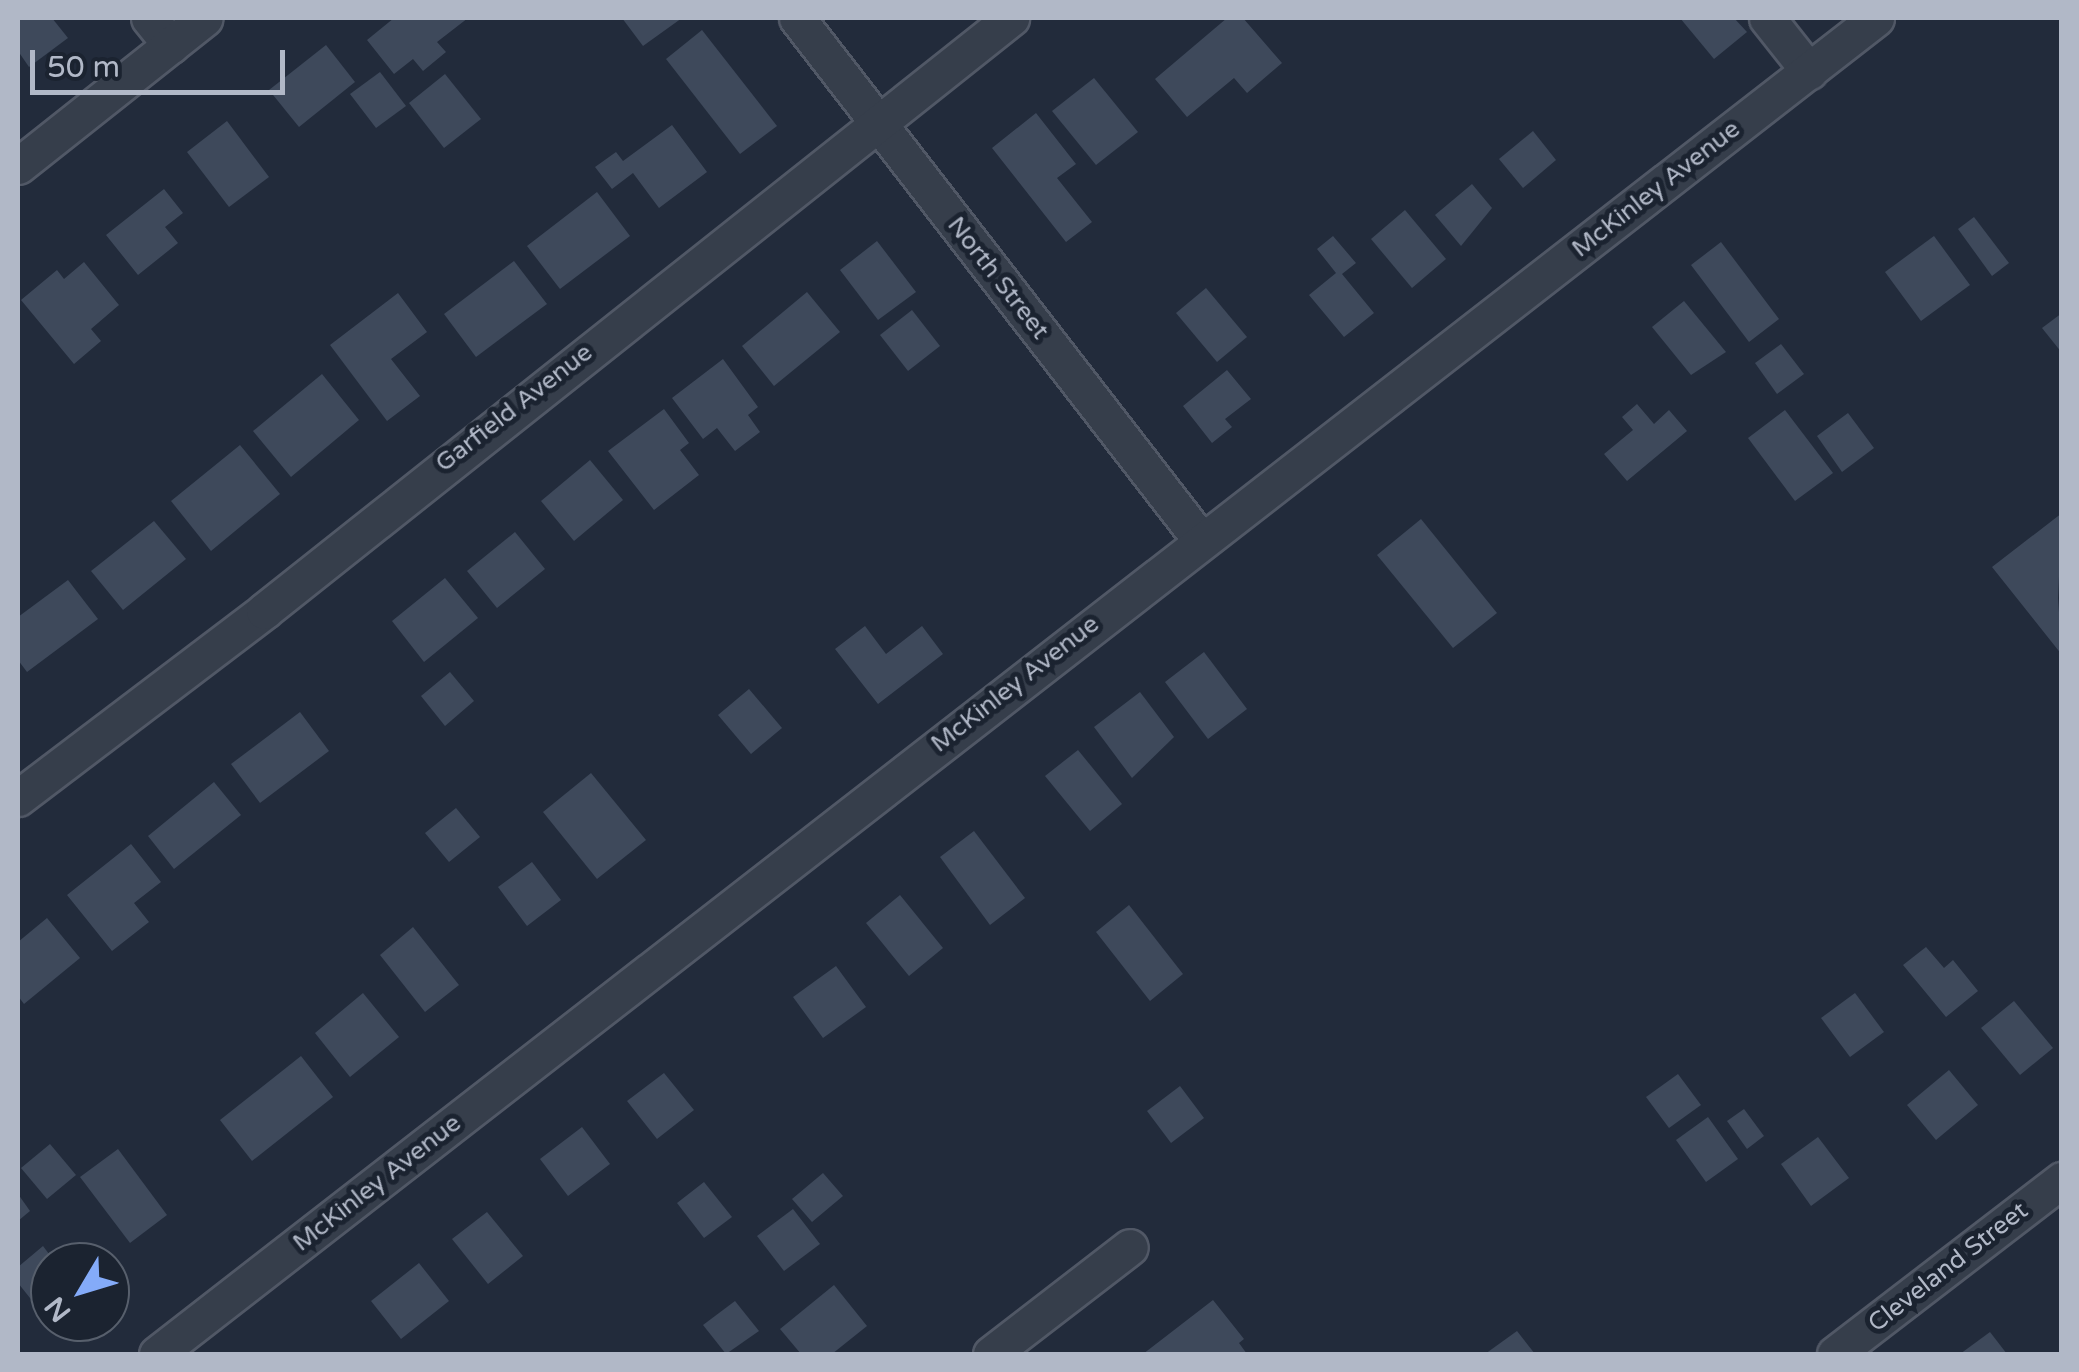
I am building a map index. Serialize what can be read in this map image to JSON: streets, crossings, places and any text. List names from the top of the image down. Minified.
{"streets":{"street":["McKinley Avenue","North Street","Garfield Avenue","Cleveland Street"]},"crossings":[["McKinley Avenue","North Street"],["North Street","Garfield Avenue"]],"scale_bar":"50 m","north":"bottom left"}
